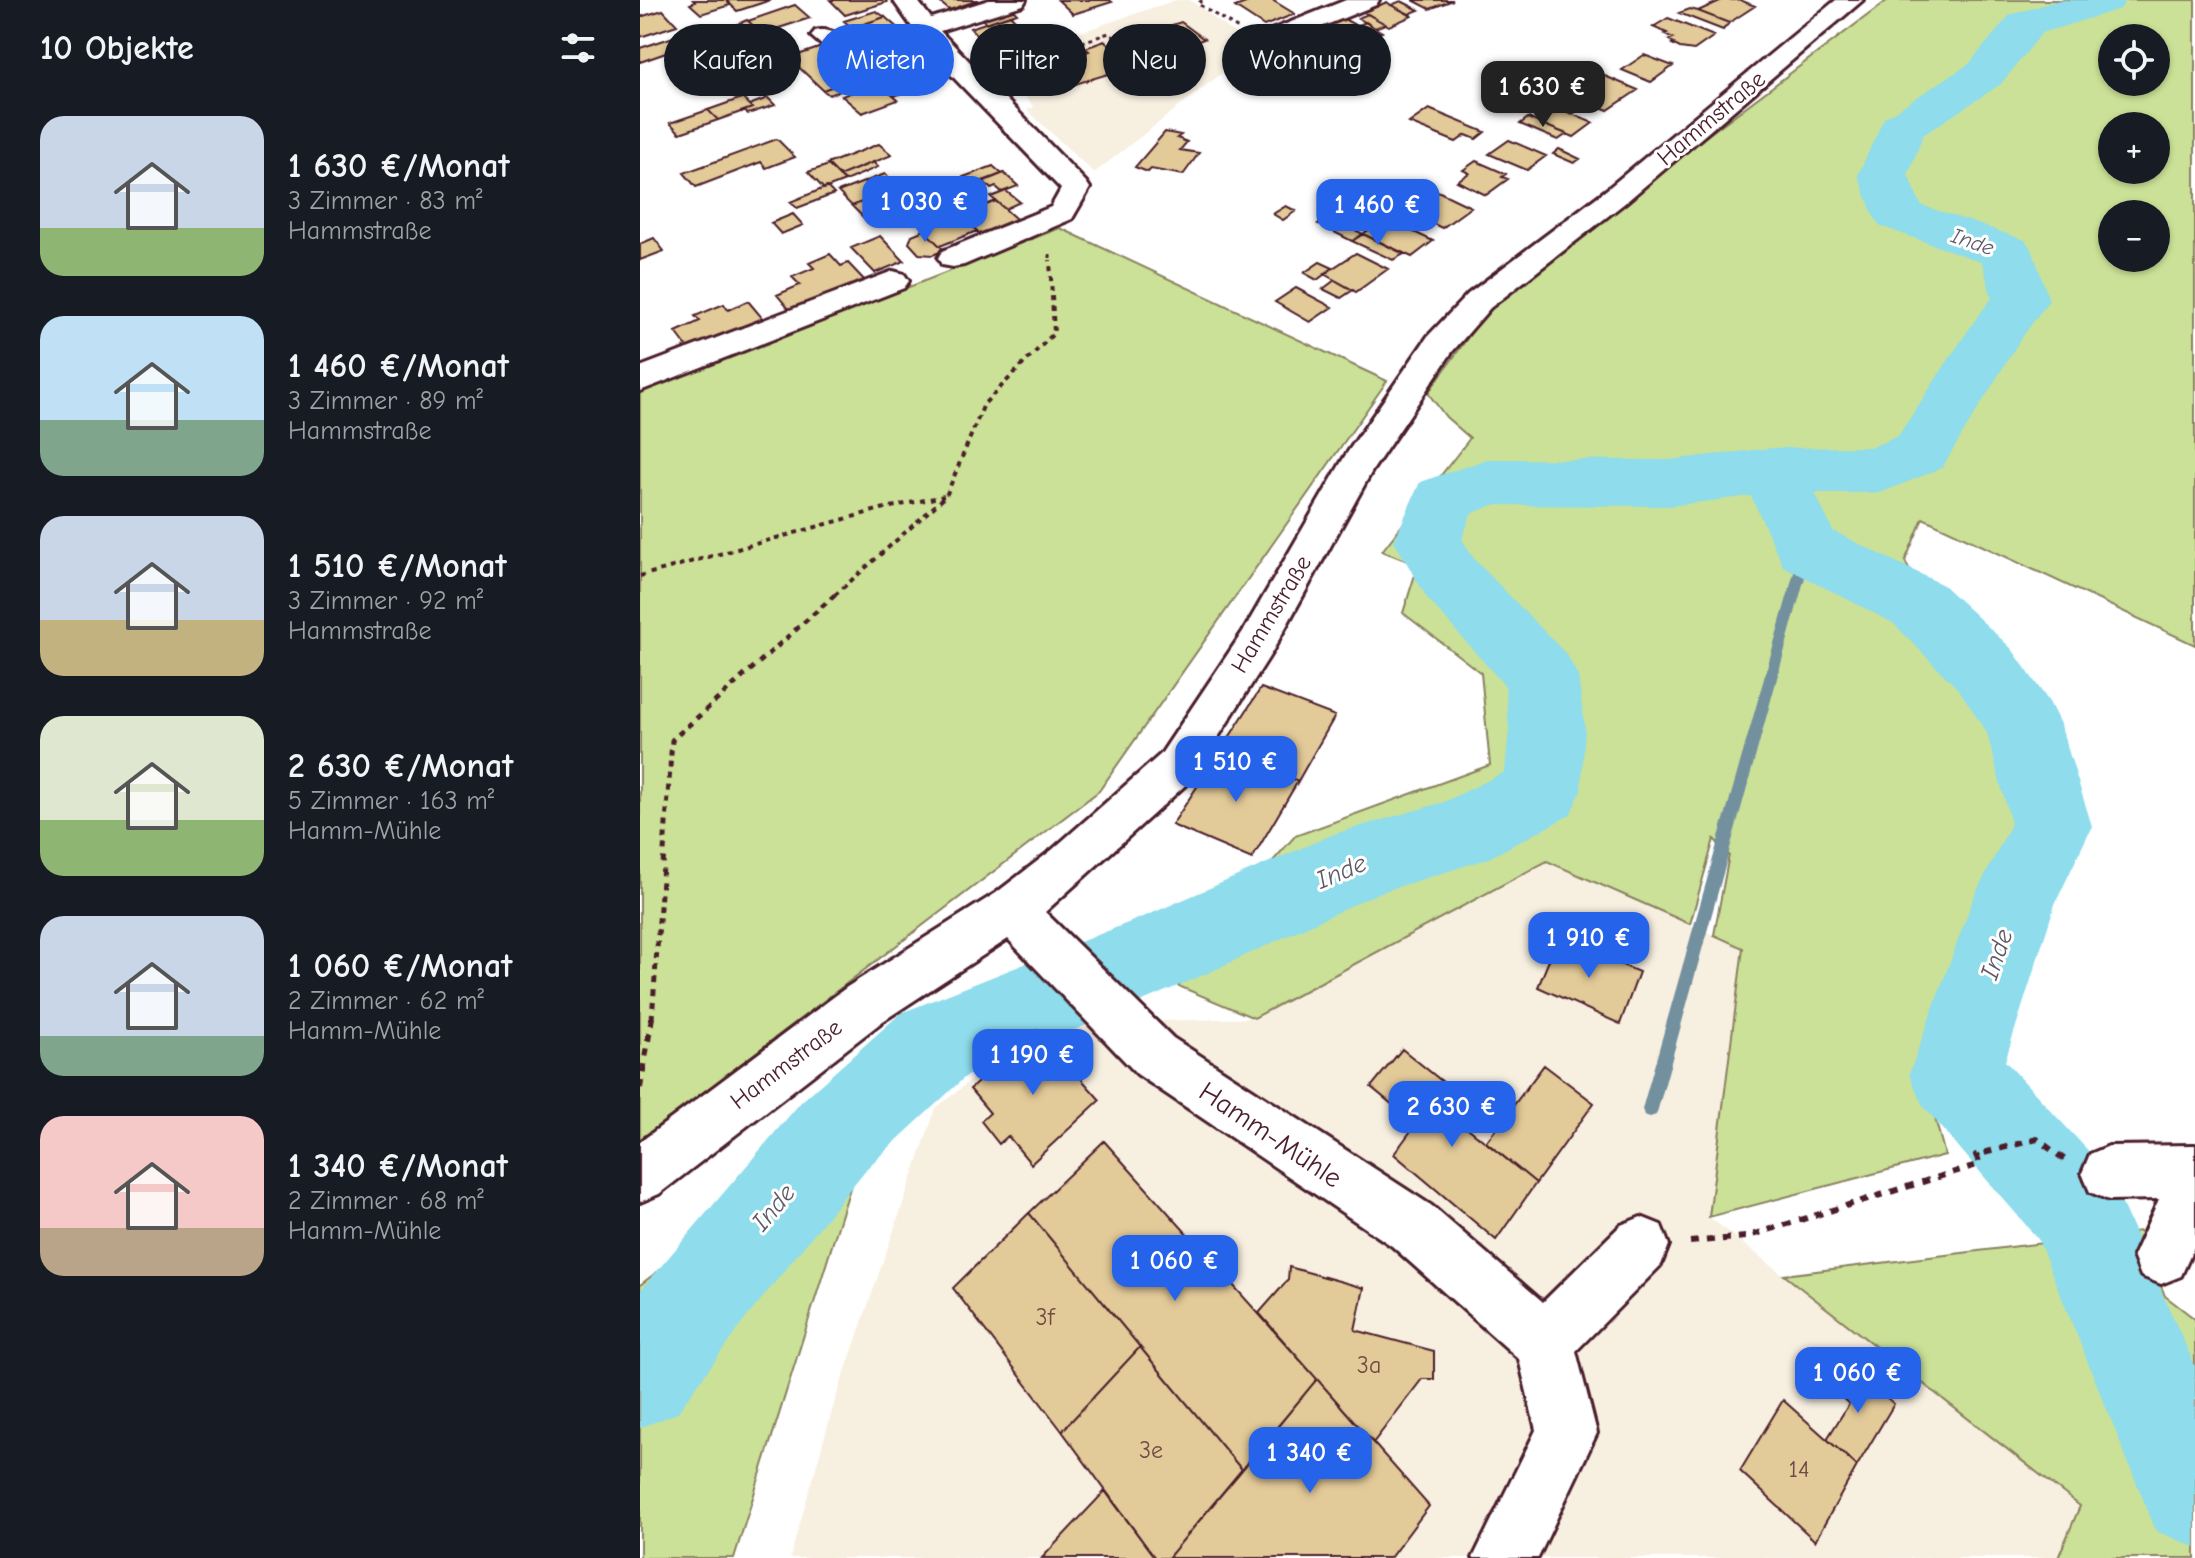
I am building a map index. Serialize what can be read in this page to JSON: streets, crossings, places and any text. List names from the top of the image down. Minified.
{"streets":{"street":["Hammstraße","Hamm-Mühle"]},"crossings":[["Hammstraße","Hamm-Mühle"]],"water":["Inde"],"house_numbers":["3f","3a","3e","14"],"page":{"heading":"10 Objekte","map_buttons":["+","−"],"chip":["Kaufen","Mieten","Filter","Neu","Wohnung"],"price":["1 630 €","1 030 €","1 460 €","1 510 €","1 910 €","1 190 €","2 630 €","1 060 €","1 060 €","1 340 €"],"list":[{"name":"1 630 €/Monat","note":"3 Zimmer · 83 m² · Hammstraße"},{"name":"1 460 €/Monat","note":"3 Zimmer · 89 m² · Hammstraße"},{"name":"1 510 €/Monat","note":"3 Zimmer · 92 m² · Hammstraße"},{"name":"2 630 €/Monat","note":"5 Zimmer · 163 m² · Hamm-Mühle"},{"name":"1 060 €/Monat","note":"2 Zimmer · 62 m² · Hamm-Mühle"},{"name":"1 340 €/Monat","note":"2 Zimmer · 68 m² · Hamm-Mühle"}]}}
